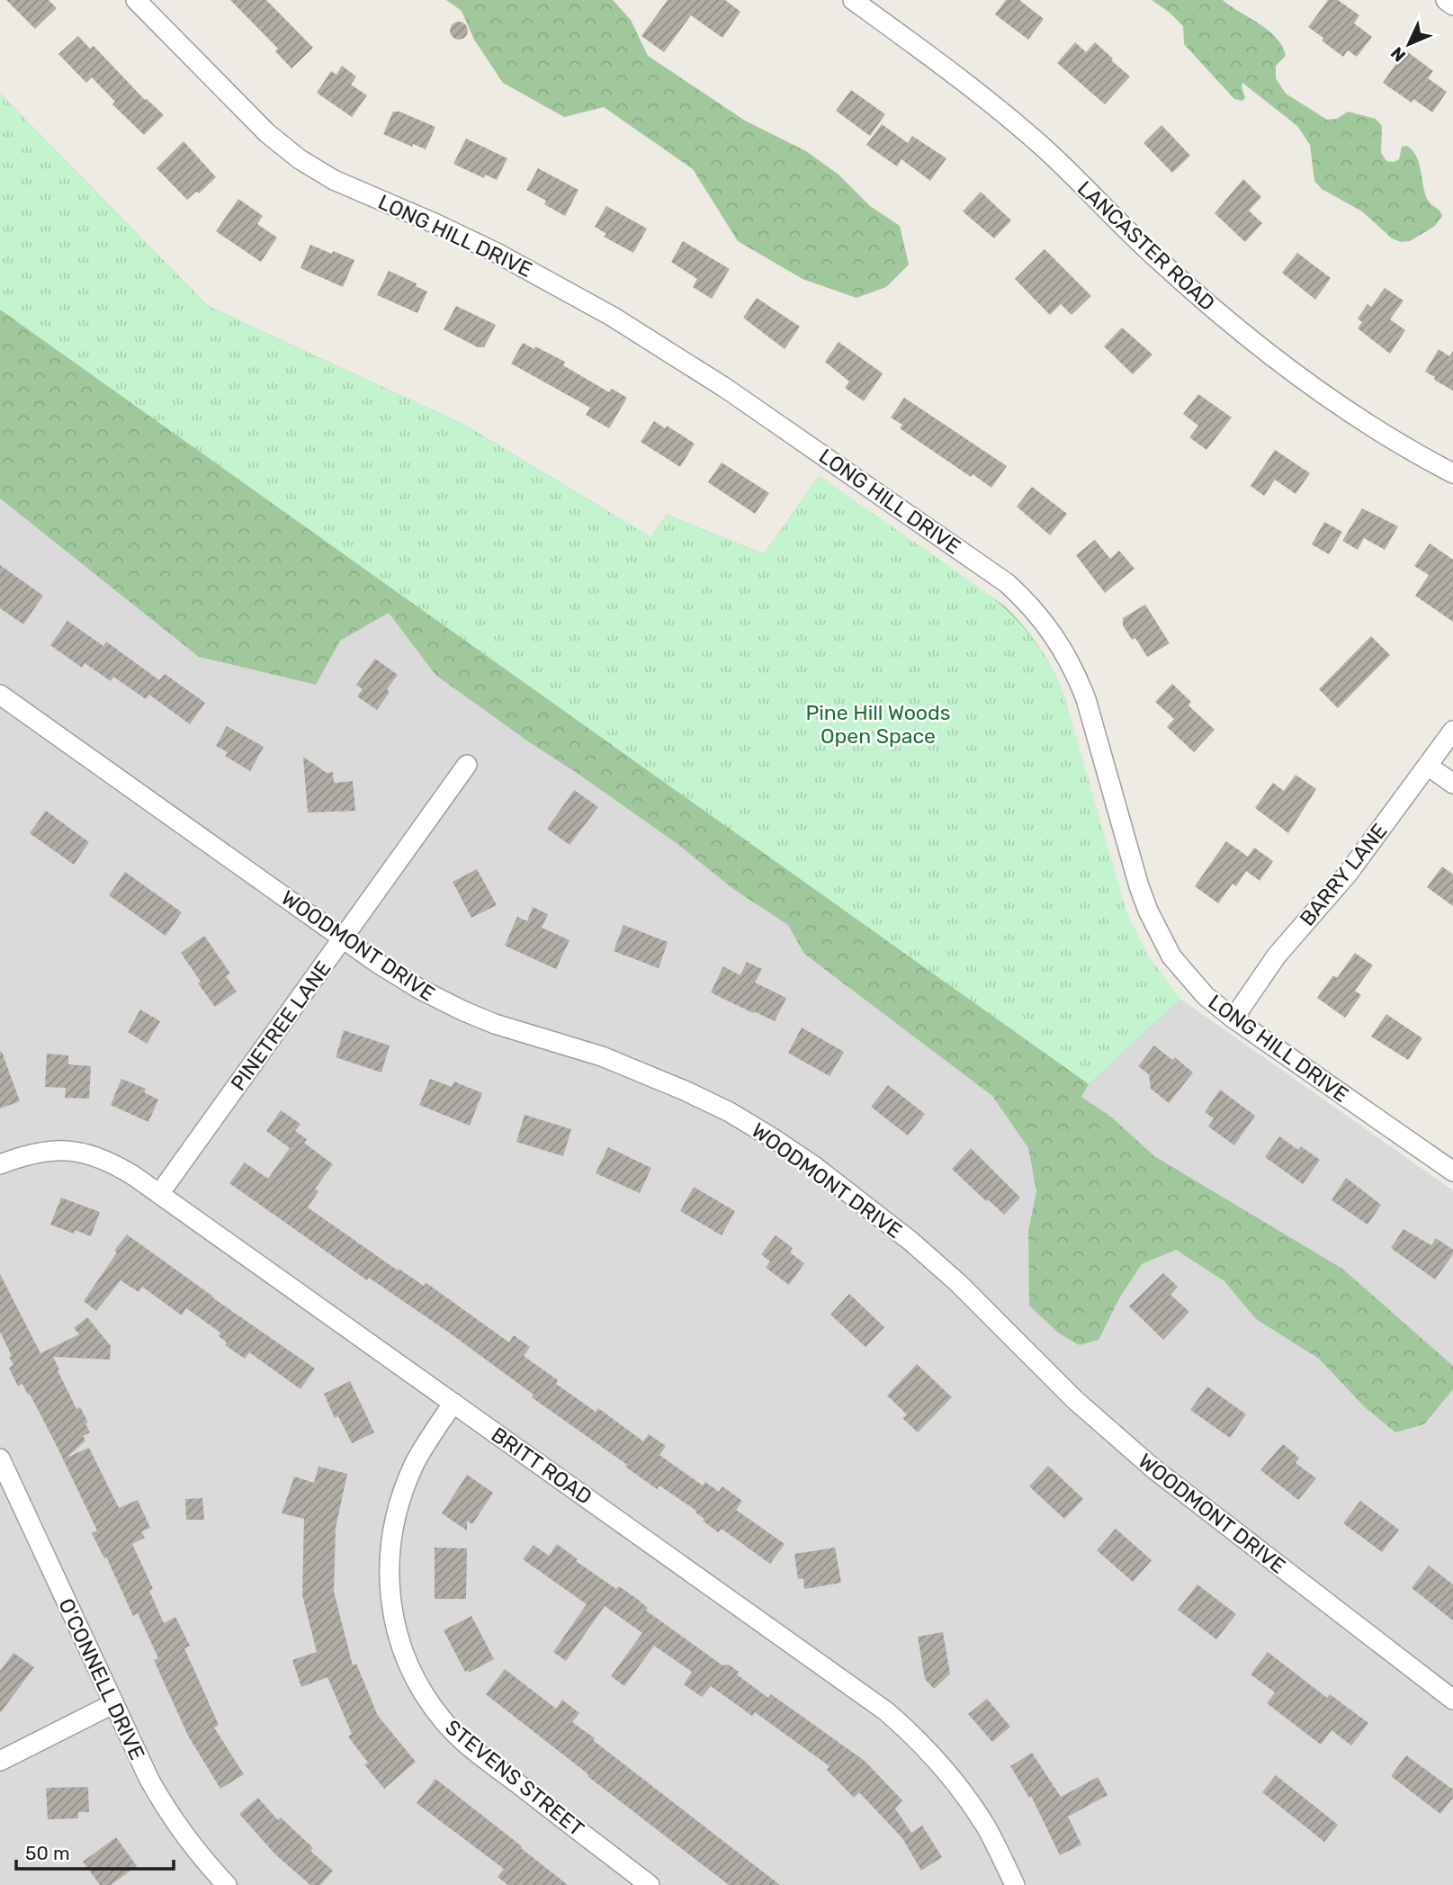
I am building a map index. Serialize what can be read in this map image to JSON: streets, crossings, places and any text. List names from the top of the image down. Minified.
{"streets":{"street":["LONG HILL DRIVE","LANCASTER ROAD","BARRY LANE","WOODMONT DRIVE","PINETREE LANE","BRITT ROAD","O'CONNELL DRIVE","STEVENS STREET"]},"crossings":[["LONG HILL DRIVE","BARRY LANE"],["WOODMONT DRIVE","PINETREE LANE"],["PINETREE LANE","BRITT ROAD"],["BRITT ROAD","STEVENS STREET"]],"parks":["Pine Hill Woods Open Space"],"scale_bar":"50 m","north":"bottom left"}
